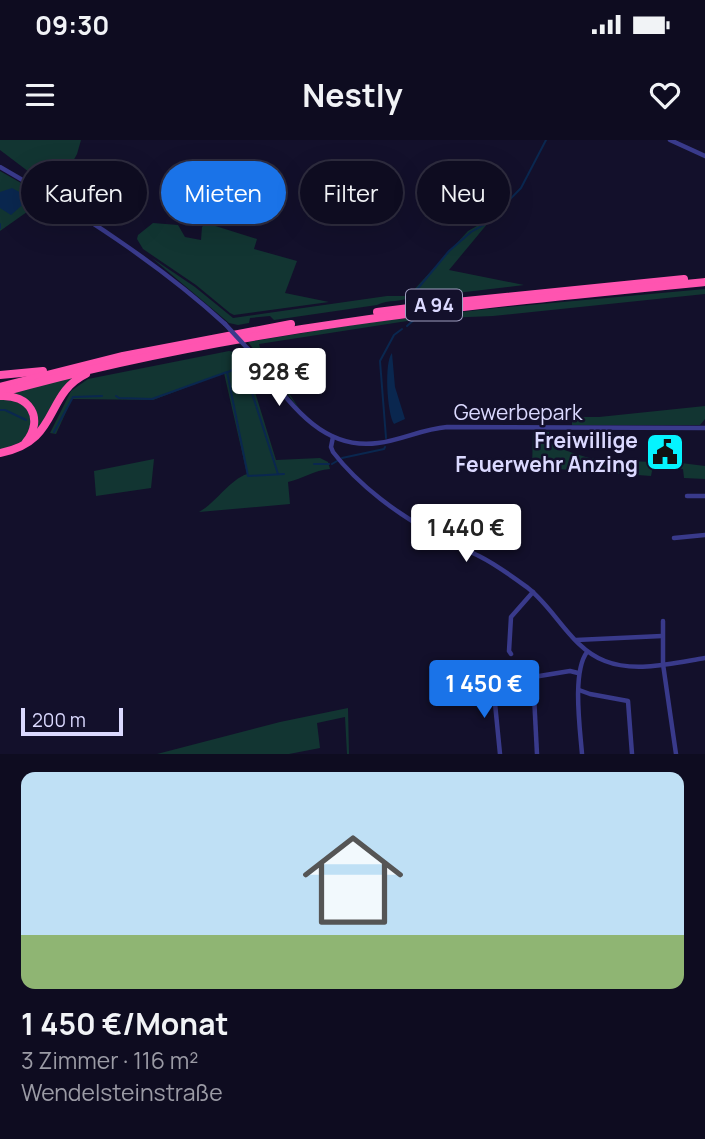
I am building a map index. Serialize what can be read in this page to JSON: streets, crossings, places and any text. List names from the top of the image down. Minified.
{"streets":{"highway":["A 94"],"street":["Gewerbepark"]},"places":{"public building":["Freiwillige Feuerwehr Anzing"]},"scale_bar":"200 m","page":{"status":"09:30","header":"Nestly","chip":["Kaufen","Mieten","Filter","Neu"],"price":["928 €","1 440 €","1 450 €"],"scale":"200 m","list":[{"name":"1 450 €/Monat","note":"3 Zimmer · 116 m² · Wendelsteinstraße"}]}}
